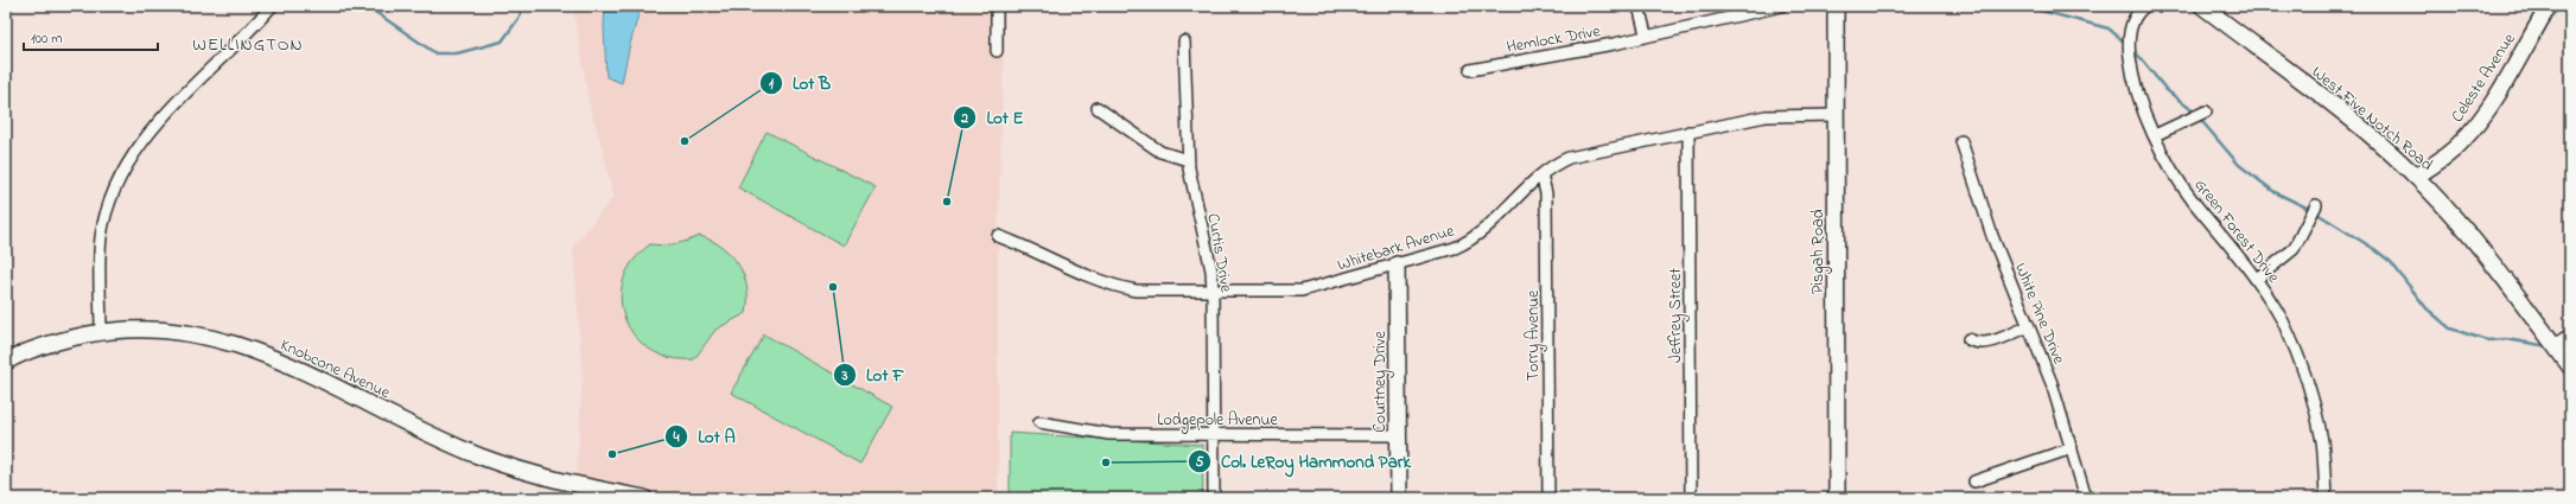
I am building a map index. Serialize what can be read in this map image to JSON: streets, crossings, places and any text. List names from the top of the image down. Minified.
{"streets":{"street":["Hemlock Drive","Celeste Avenue","West Five Notch Road","Green Forest Drive","Whitebark Avenue","Pisgah Road","Curtis Drive","White Pine Drive","Jeffrey Street","Torry Avenue","Knobcone Avenue","Courtney Drive","Lodgepole Avenue"]},"crossings":[["Celeste Avenue","West Five Notch Road"],["Whitebark Avenue","Pisgah Road"],["Whitebark Avenue","Curtis Drive"],["Whitebark Avenue","Jeffrey Street"],["Whitebark Avenue","Torry Avenue"],["Whitebark Avenue","Courtney Drive"],["Curtis Drive","Lodgepole Avenue"],["Courtney Drive","Lodgepole Avenue"]],"districts":["WELLINGTON"],"places":["Lot B","Lot E","Lot F","Lot A","Col. LeRoy Hammond Park"],"scale_bar":"100 m"}
